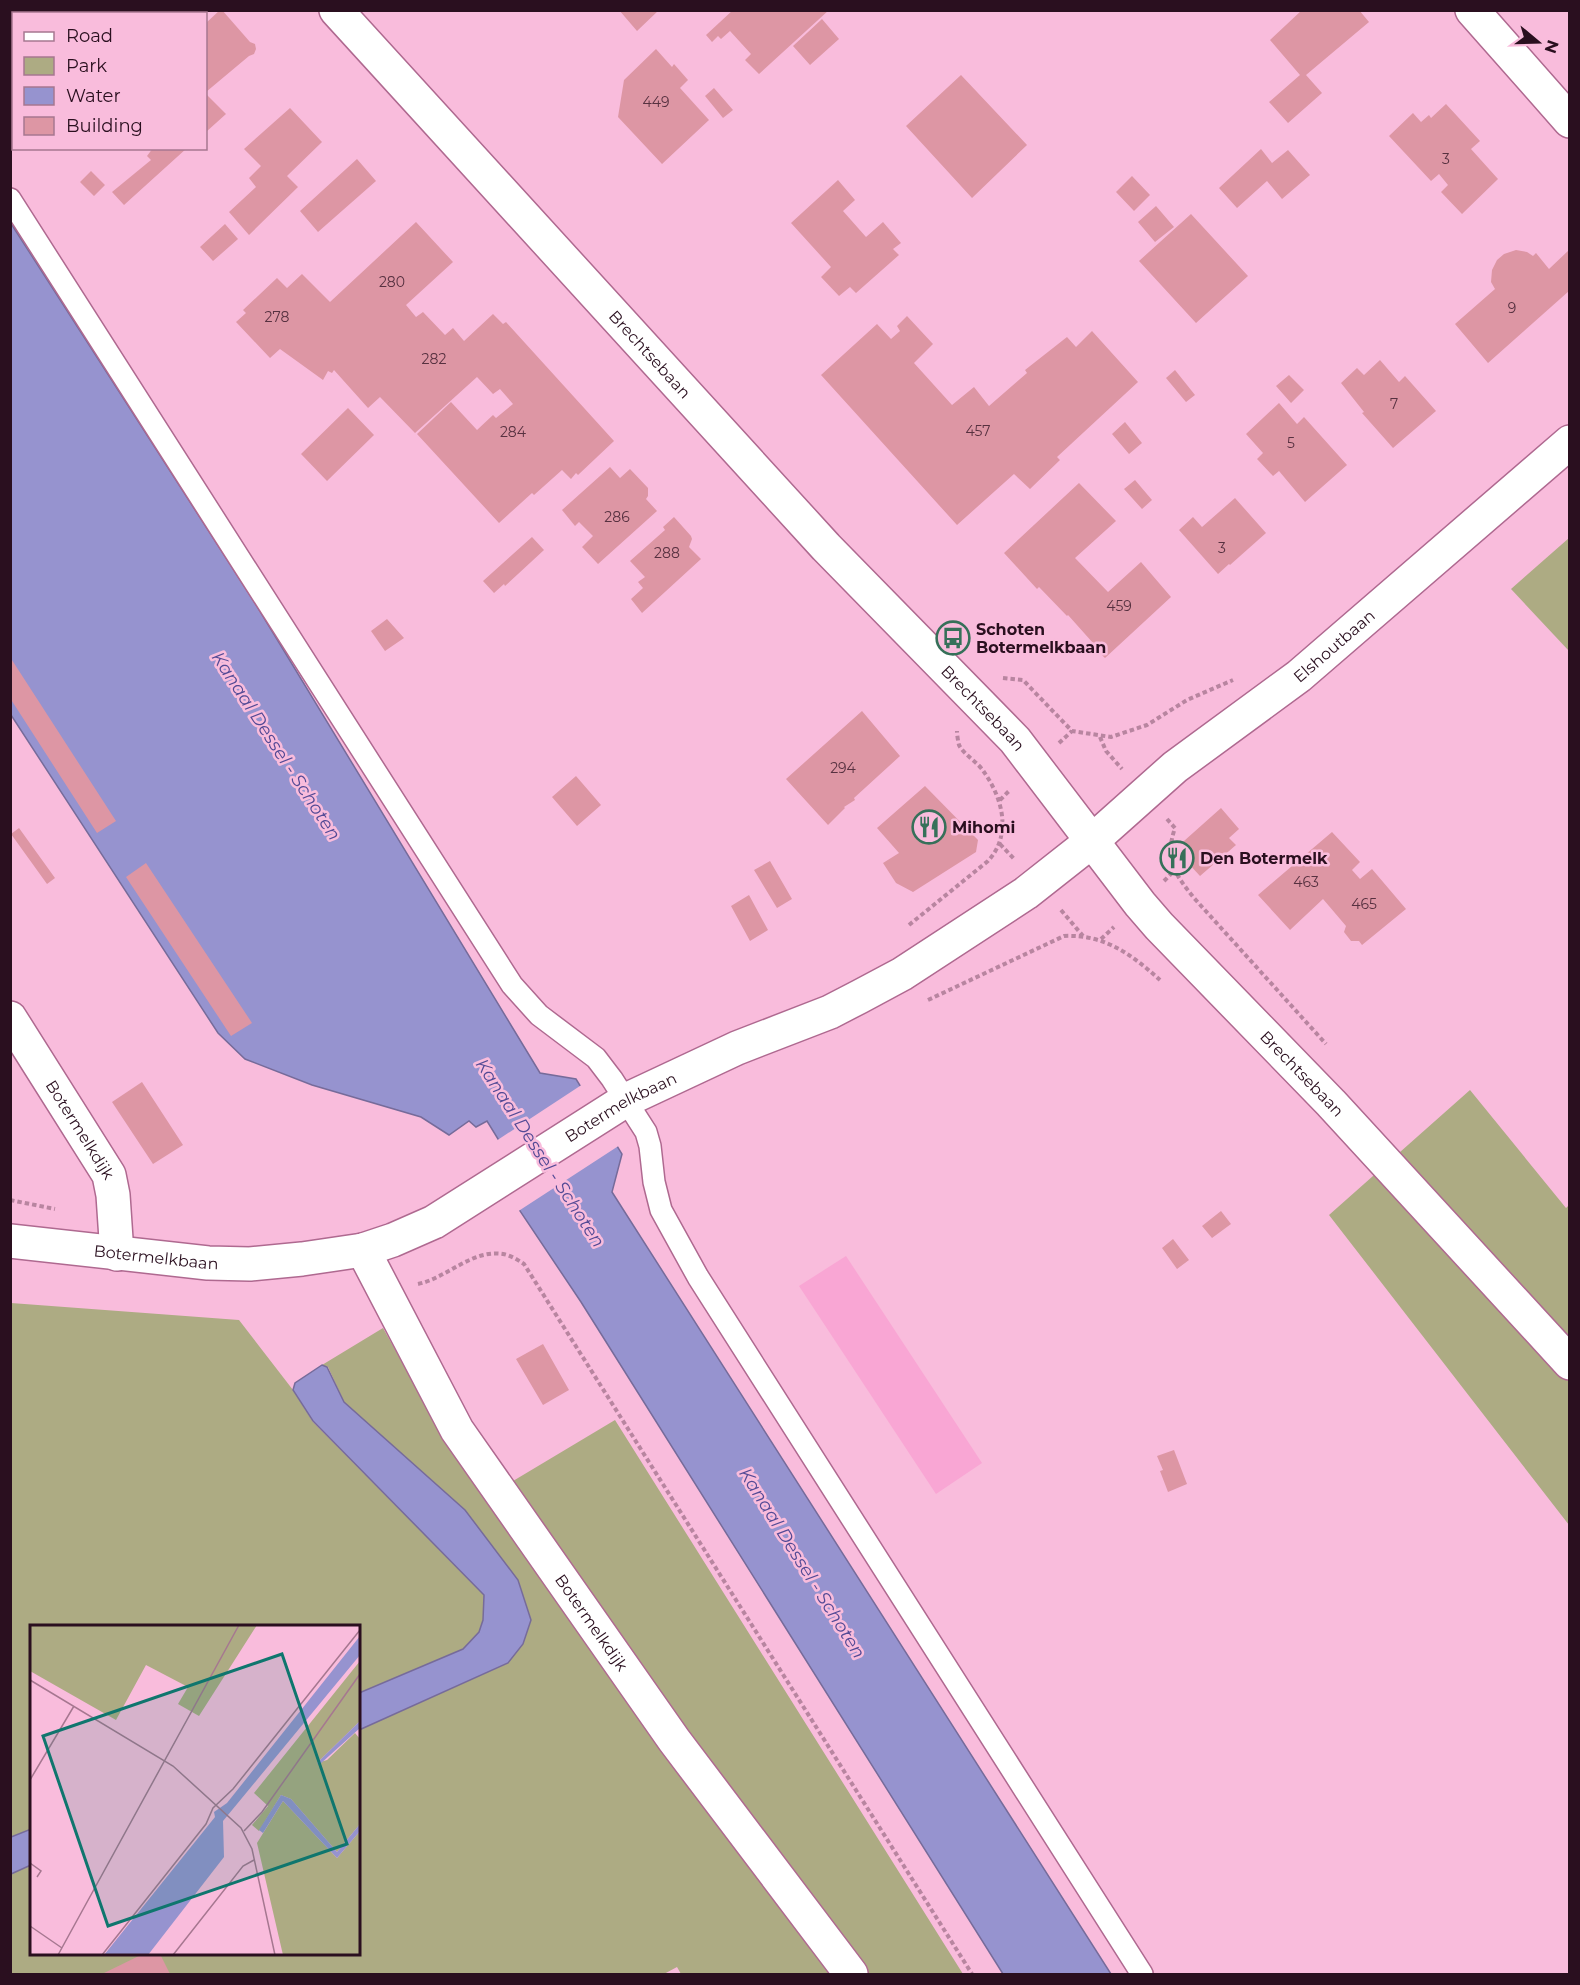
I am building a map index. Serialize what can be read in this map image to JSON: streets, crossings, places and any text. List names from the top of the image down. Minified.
{"streets":{"main road":["Brechtsebaan","Elshoutbaan","Botermelkbaan","Botermelkdijk"]},"crossings":[["Brechtsebaan","Elshoutbaan"],["Brechtsebaan","Botermelkbaan"],["Elshoutbaan","Botermelkbaan"],["Botermelkbaan","Botermelkdijk"]],"water":["Kanaal Dessel - Schoten"],"places":{"bus stop":["Schoten Botermelkbaan"],"restaurant":["Mihomi","Den Botermelk"]},"house_numbers":["449","3","280","9","278","282","7","457","284","5","286","3","288","459","294","463","465"],"legend":["Road","Park","Water","Building"],"north":"right"}
